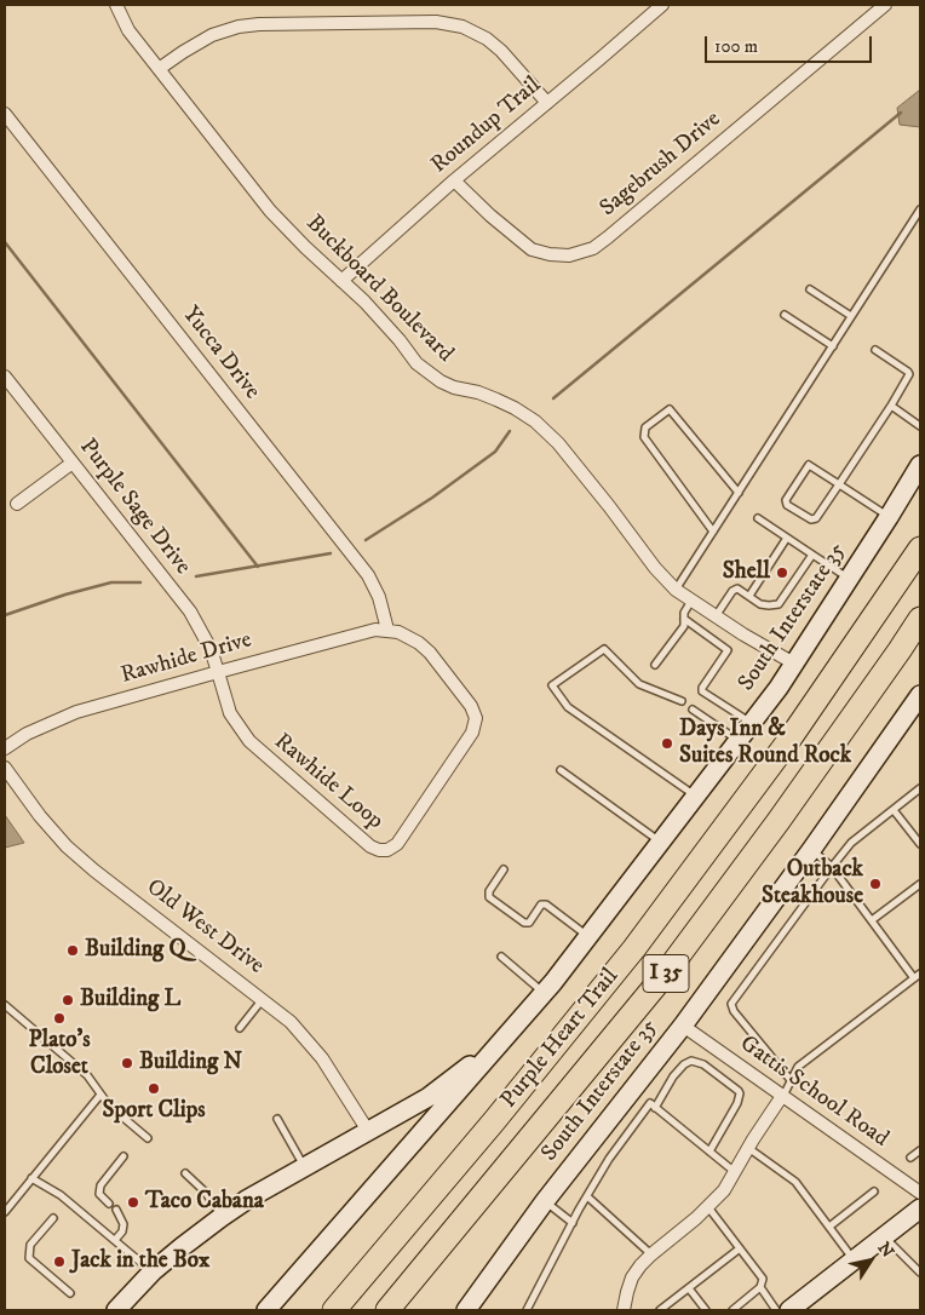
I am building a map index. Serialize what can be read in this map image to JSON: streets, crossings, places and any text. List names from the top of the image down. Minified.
{"streets":{"highway":["I 35","Purple Heart Trail"],"main road":["South Interstate 35"],"street":["Roundup Trail","Sagebrush Drive","Buckboard Boulevard","Yucca Drive","Purple Sage Drive","Rawhide Drive","Rawhide Loop","Old West Drive","Gattis School Road"]},"crossings":[["Roundup Trail","Sagebrush Drive"],["Roundup Trail","Buckboard Boulevard"],["Buckboard Boulevard","South Interstate 35"],["Yucca Drive","Rawhide Drive"],["Yucca Drive","Rawhide Loop"],["Purple Sage Drive","Rawhide Drive"],["Purple Sage Drive","Rawhide Loop"],["South Interstate 35","Old West Drive"],["South Interstate 35","Gattis School Road"],["Rawhide Drive","Rawhide Loop"]],"places":["Shell","Days Inn & Suites Round Rock","Outback Steakhouse","Building Q","Building L","Plato's Closet","Building N","Sport Clips","Taco Cabana","Jack in the Box"],"scale_bar":"100 m","north":"top right"}
